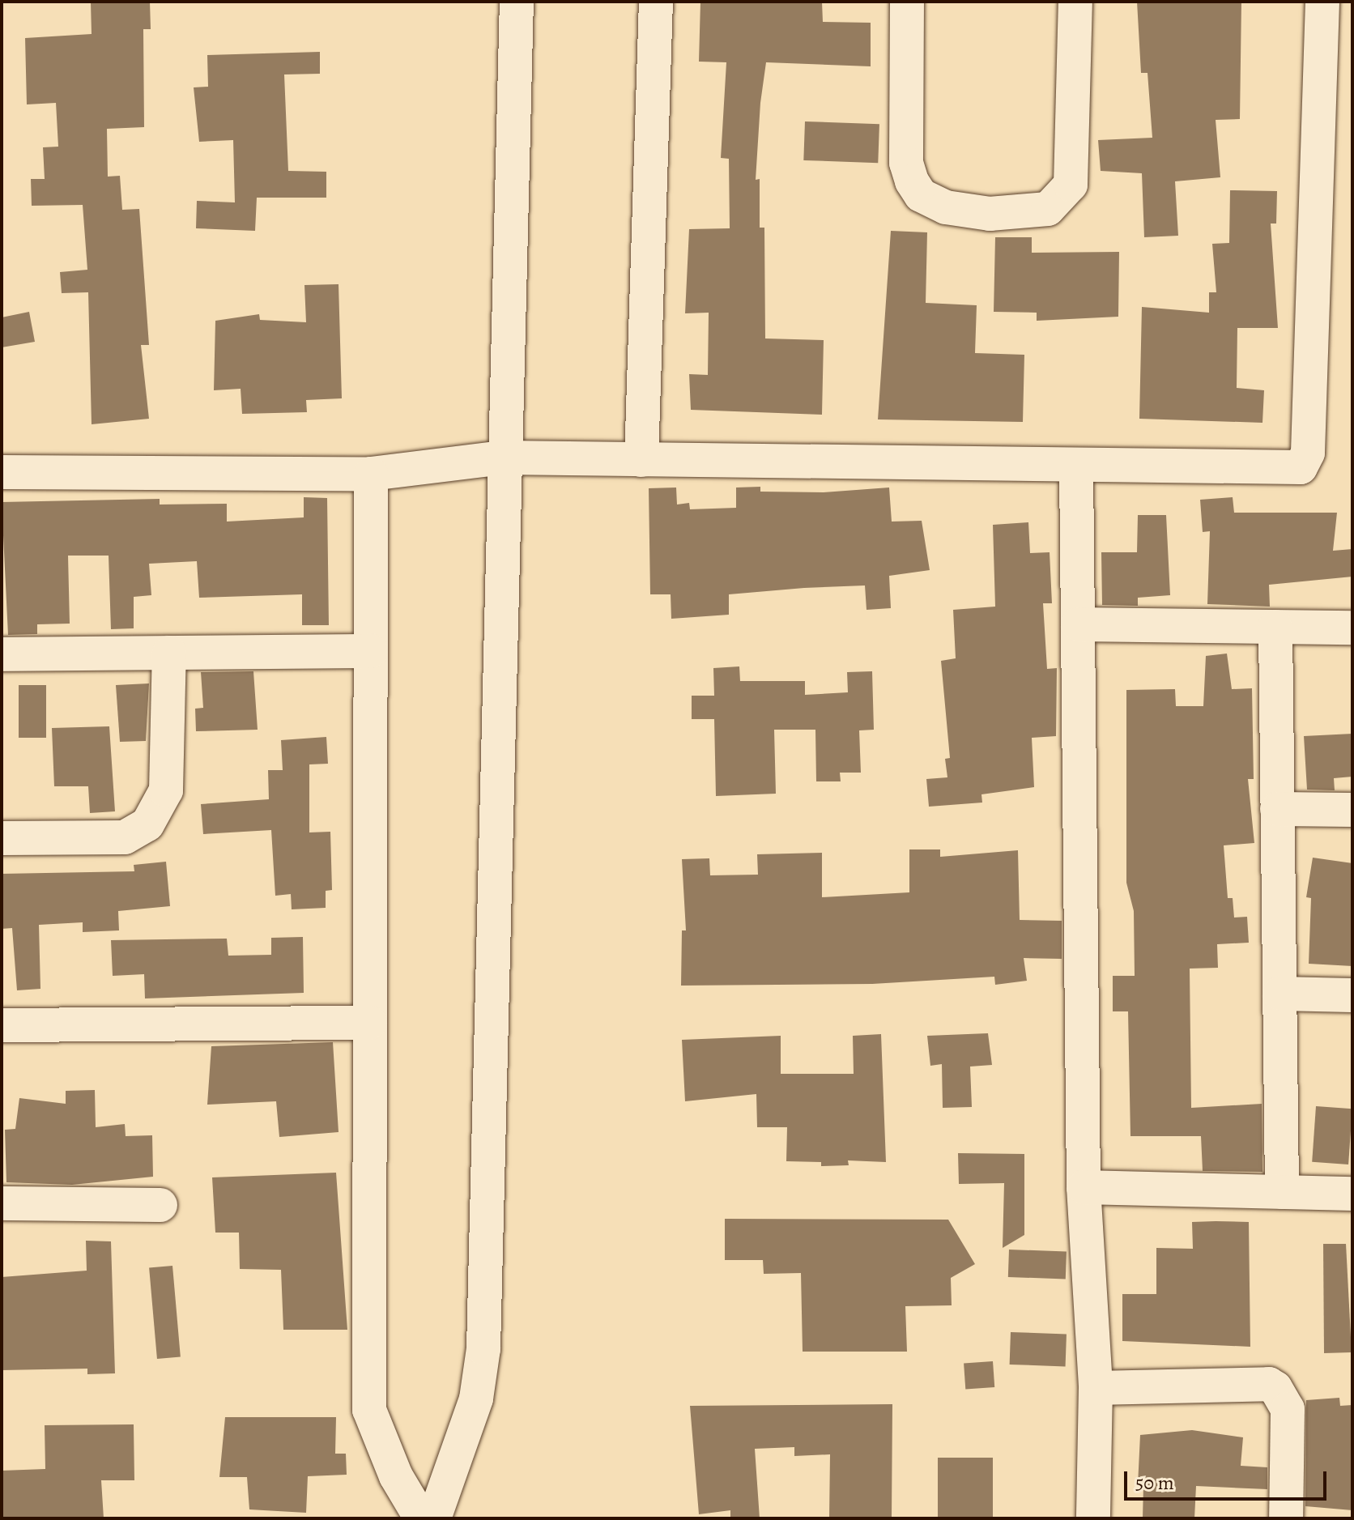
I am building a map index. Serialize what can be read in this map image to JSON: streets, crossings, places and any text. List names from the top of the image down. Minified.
{"scale_bar":"50 m"}
